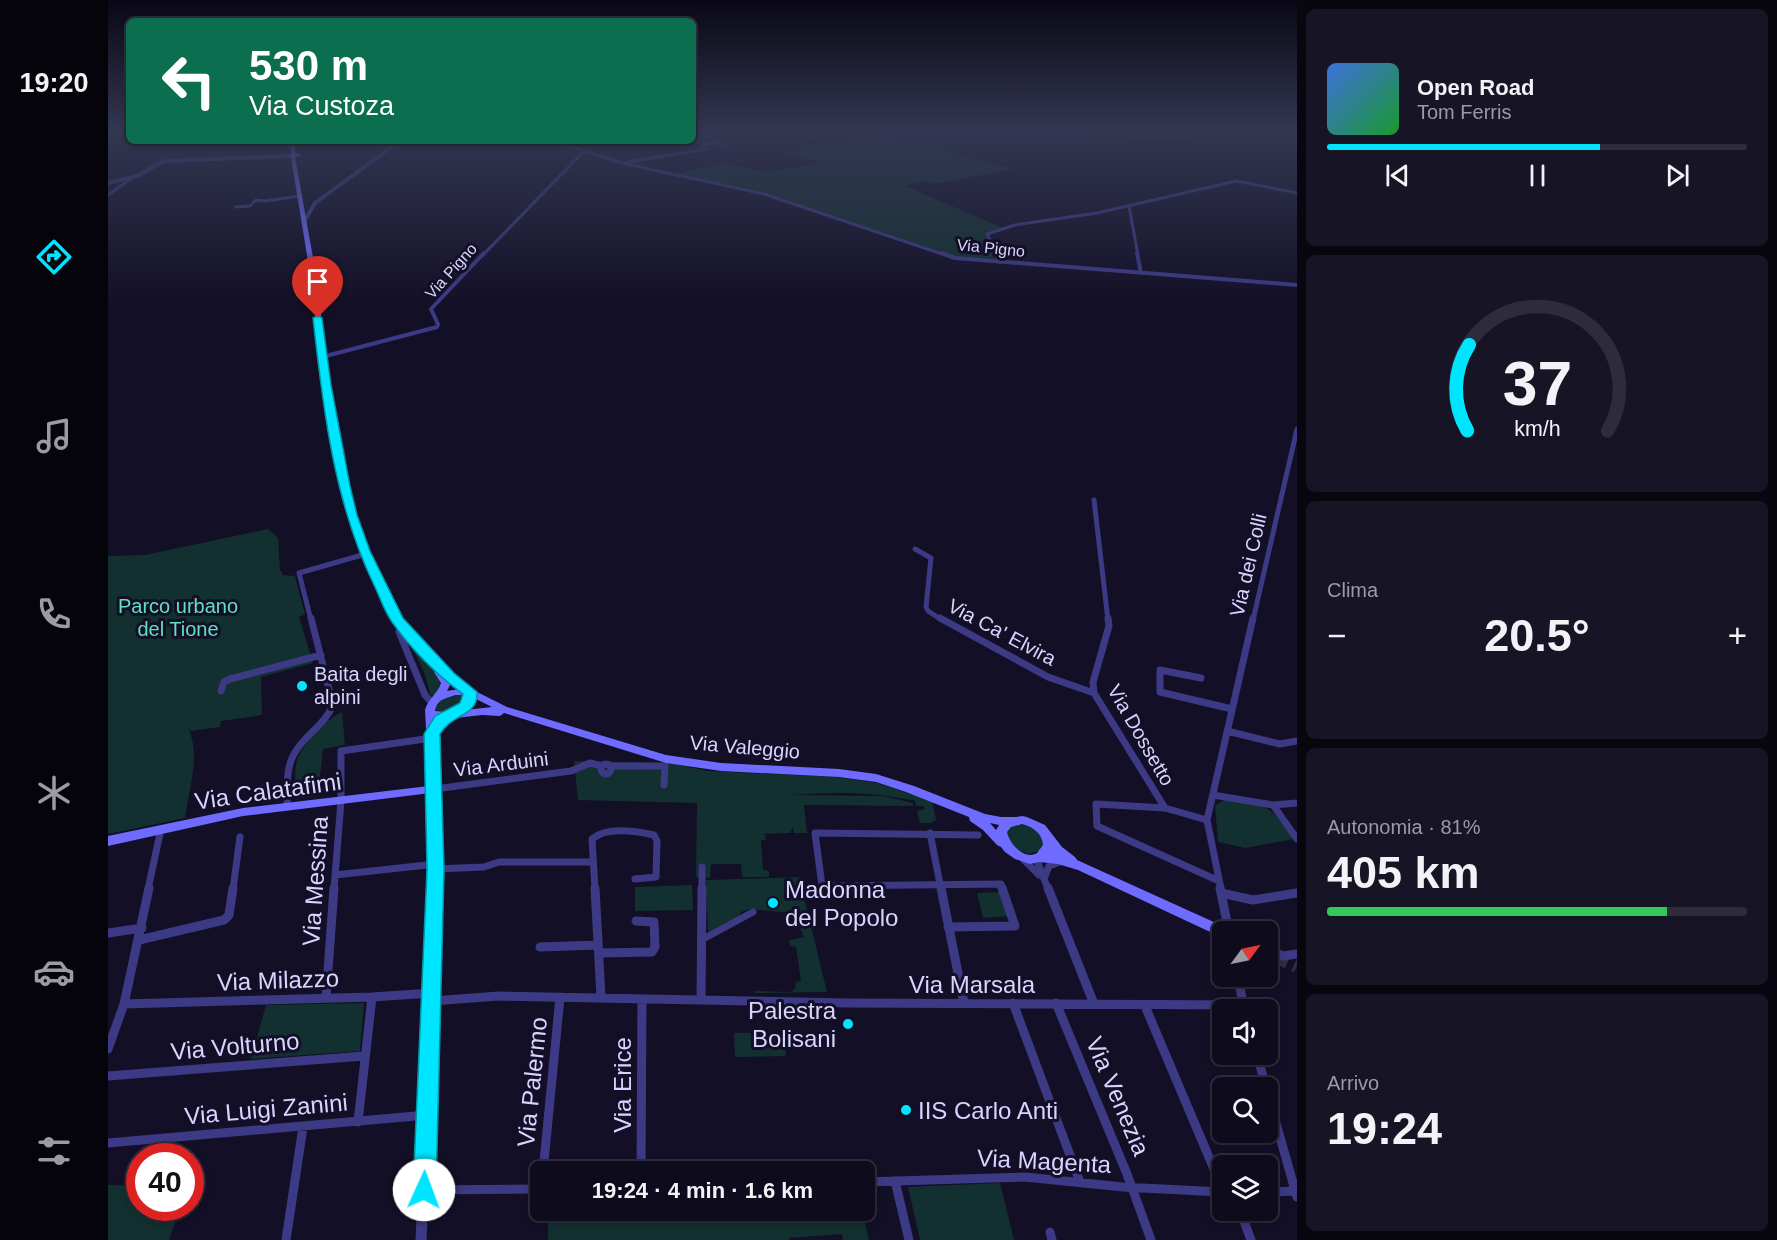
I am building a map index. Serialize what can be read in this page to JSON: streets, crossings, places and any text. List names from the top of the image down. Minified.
{"streets":{"main road":["Via Valeggio","Via Calatafimi"],"street":["Via Pigno","Via dei Colli","Via Ca' Elvira","Via Dossetto","Via Arduini","Via Messina","Via Milazzo","Via Marsala","Via Volturno","Via Palermo","Via Erice","Via Venezia","Via Luigi Zanini","Via Magenta"]},"crossings":[["Via Ca' Elvira","Via Dossetto"],["Via Arduini","Via Calatafimi"],["Via Calatafimi","Via Messina"],["Via Messina","Via Milazzo"],["Via Milazzo","Via Marsala"],["Via Marsala","Via Palermo"],["Via Marsala","Via Erice"],["Via Marsala","Via Venezia"],["Via Venezia","Via Magenta"]],"parks":["Parco urbano del Tione"],"places":["Baita degli alpini","Madonna del Popolo","Palestra Bolisani","IIS Carlo Anti"],"north":"top right","page":{"tabs":"19:20","turn":["530 m","Via Custoza"],"song":["Open Road","Tom Ferris"],"tile":["Clima",["Autonomia · 81%","405 km"],["Arrivo","19:24"]],"heat":["−","20.5°","+"],"limit":"40","trip":"19:24 · 4 min · 1.6 km","gauge":["37","km/h"]}}
